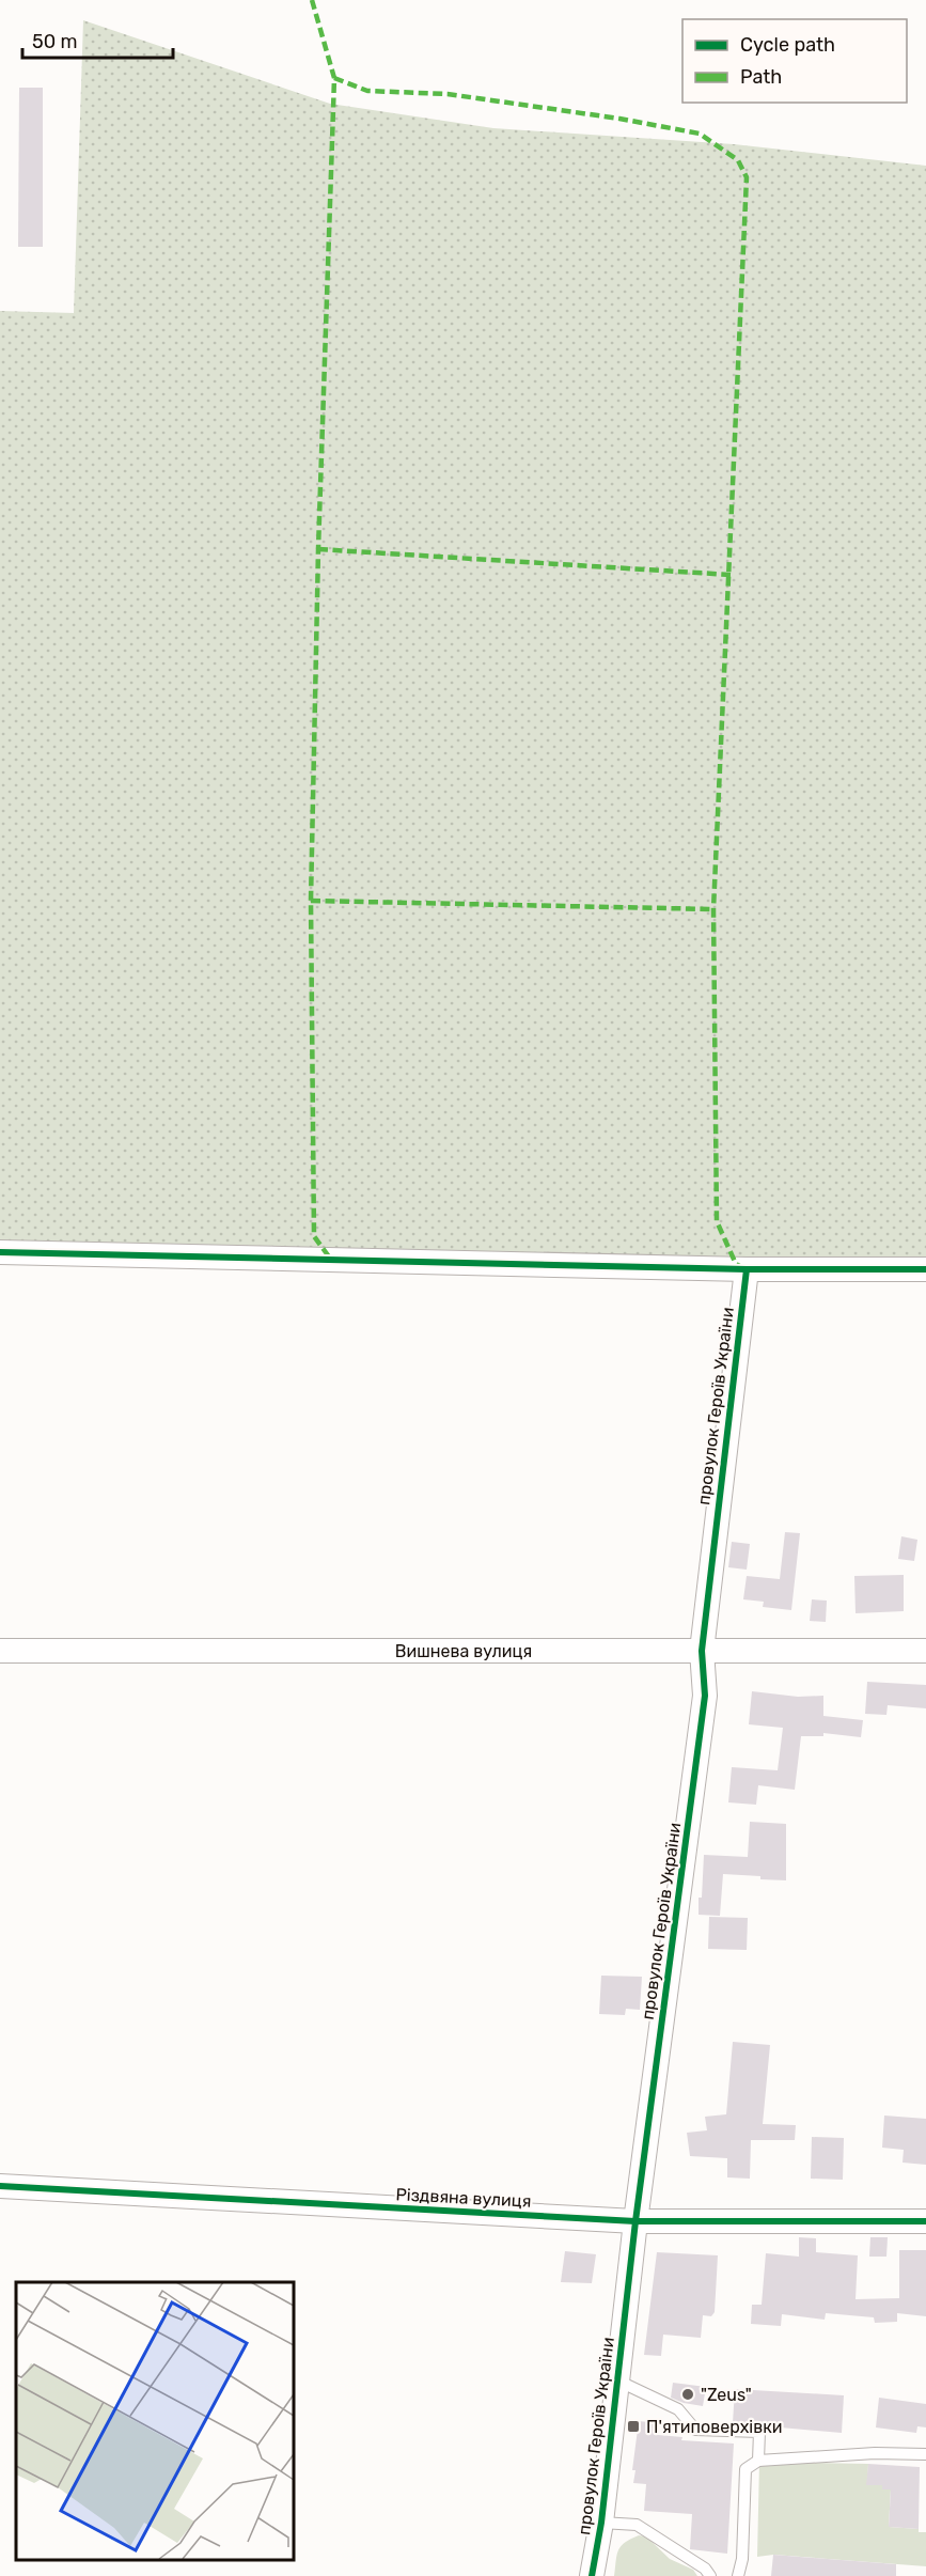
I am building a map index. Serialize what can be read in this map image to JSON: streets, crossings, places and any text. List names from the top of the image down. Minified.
{"streets":{"street":["провулок Героїв України","Вишнева вулиця","Різдвяна вулиця"]},"crossings":[["провулок Героїв України","Вишнева вулиця"],["провулок Героїв України","Різдвяна вулиця"]],"places":{"other":["\"Zeus\""],"transit":["П'ятиповерхівки"]},"legend":["Cycle path","Path"],"scale_bar":"50 m"}
